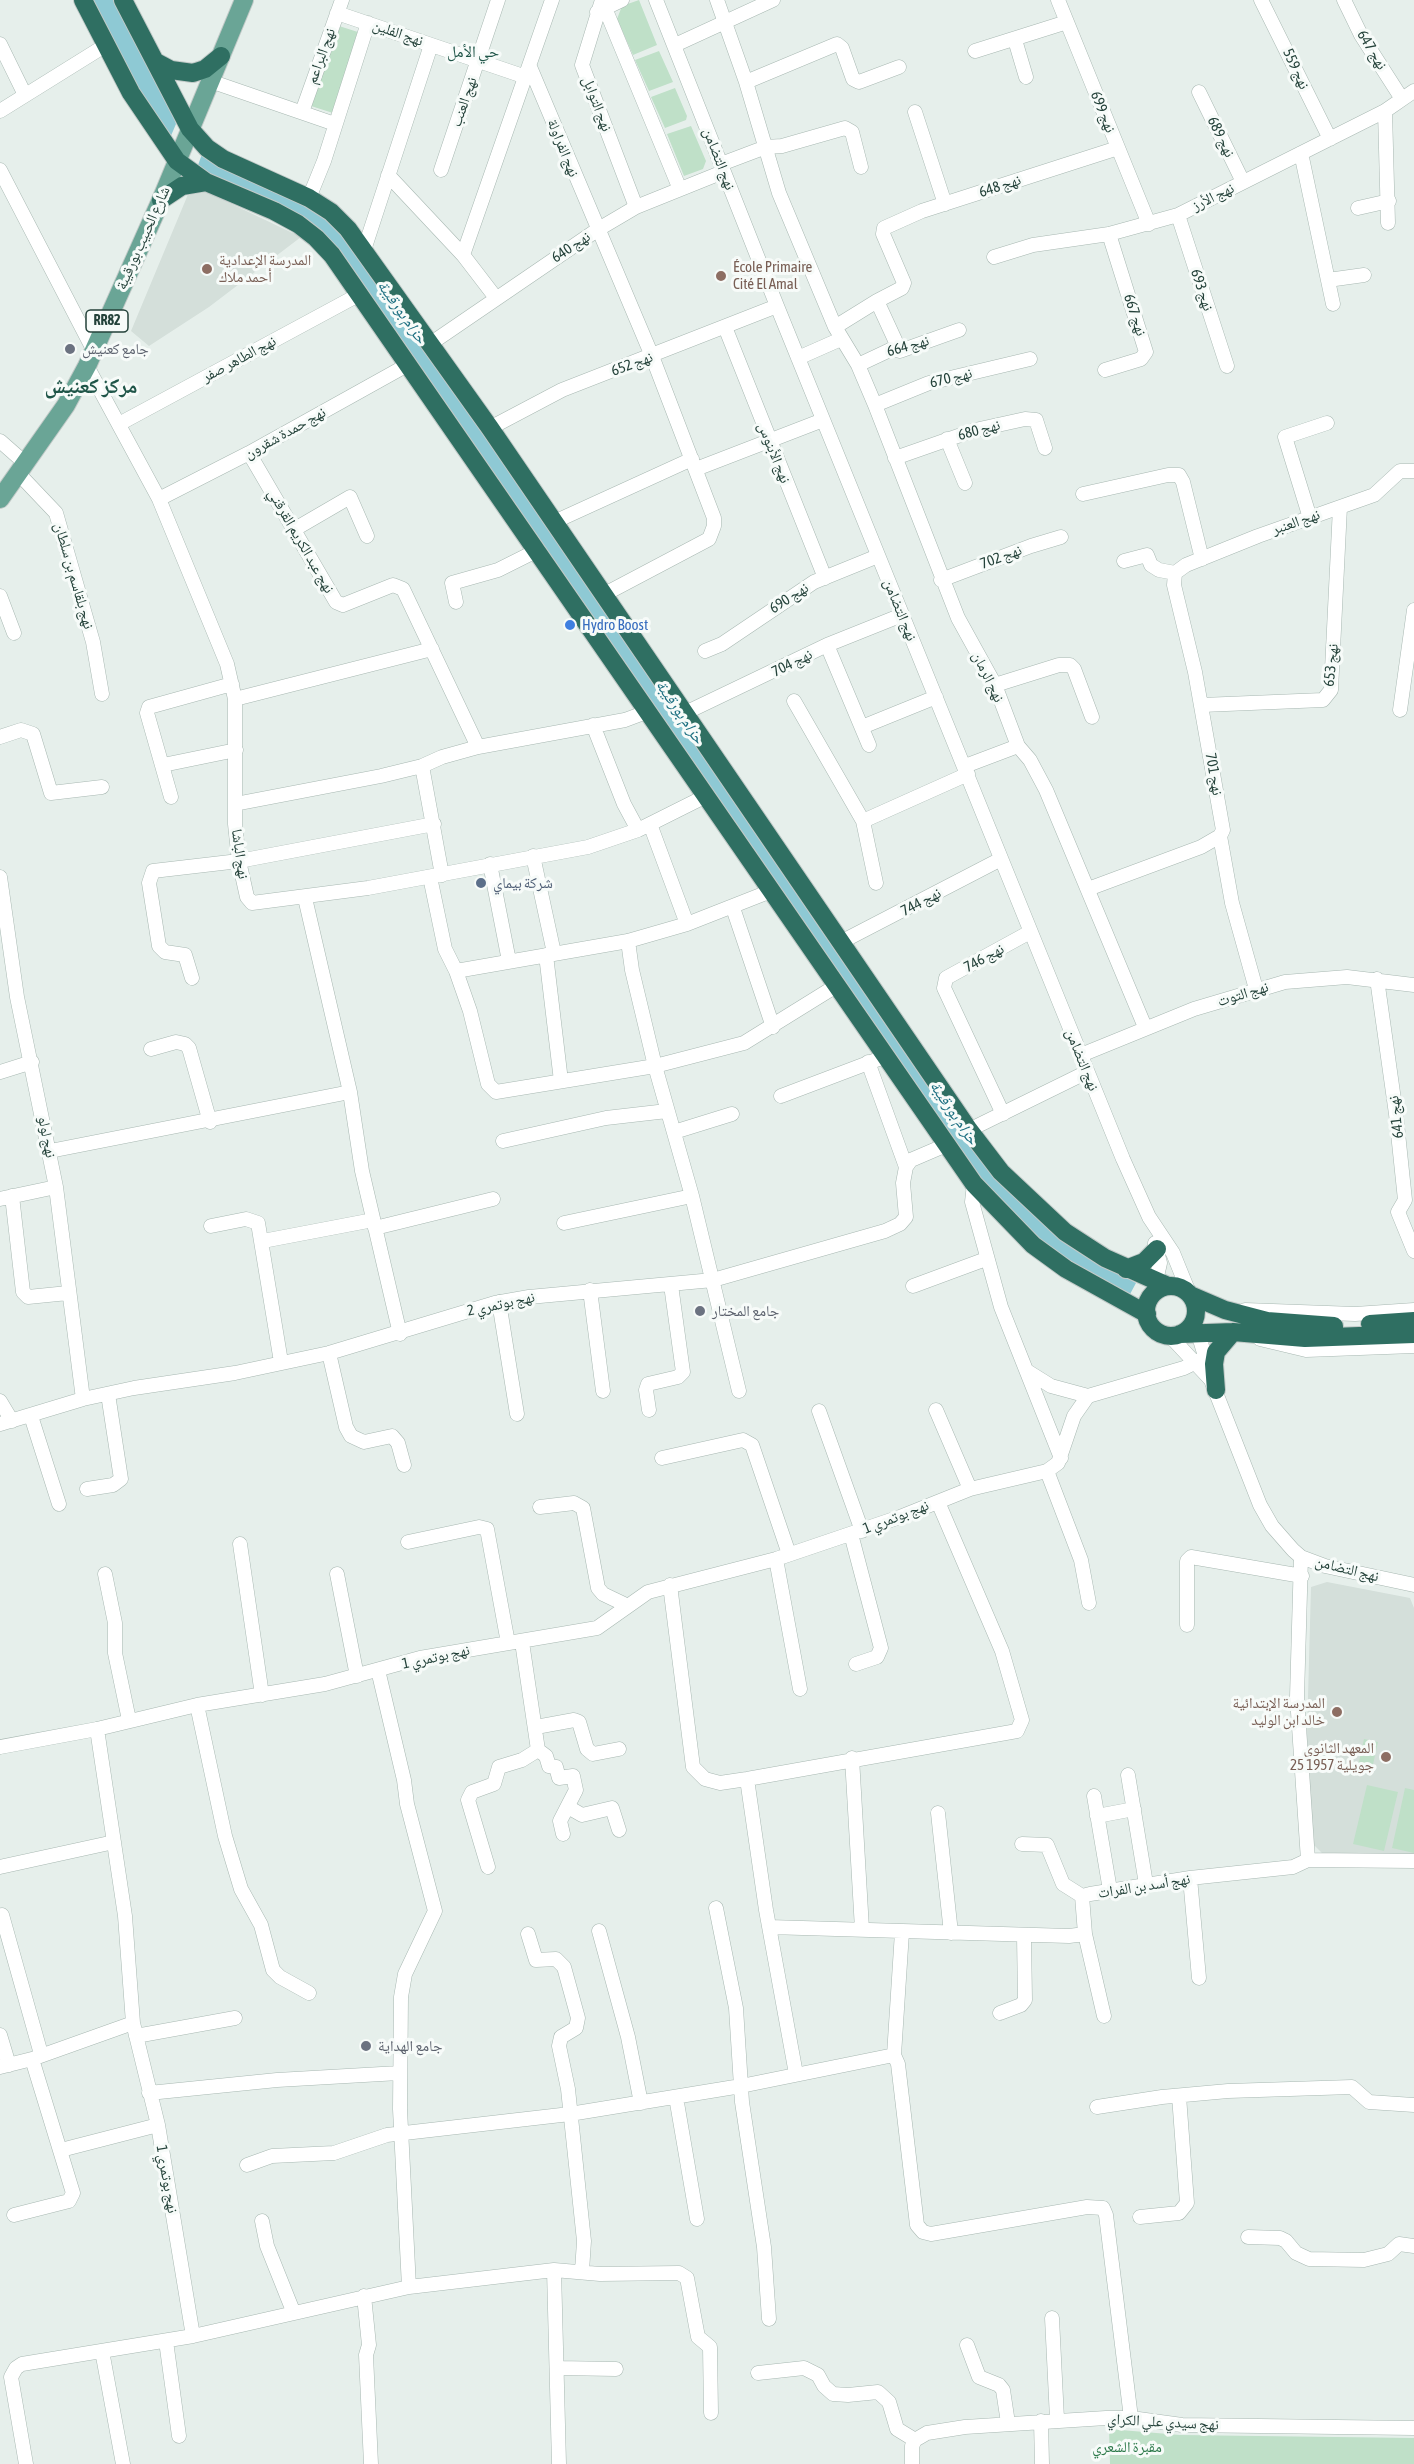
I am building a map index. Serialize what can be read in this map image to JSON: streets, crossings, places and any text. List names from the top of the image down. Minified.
{"streets":{"main road":["شارع الحبيب بورقيبة","RR82"],"street":["نهج الفلين","نهج 647","نهج البراعم","نهج 559","نهج العنب","نهج التوابل","نهج 699","نهج 689","نهج الفراولة","نهج التضامن","نهج 648","نهج الأرز","نهج 640","نهج 693","نهج 667","نهج 664","نهج الطاهر صفر","نهج 652","نهج 670","نهج 680","نهج حمدة شقرون","نهج الأبنوس","نهج العنبر","نهج عبد الكريم القرقني","نهج 702","نهج بلقاسم بن سلطان","نهج 690","نهج 704","نهج 653","نهج الرمان","نهج 701","نهج الباشا","نهج 744","نهج 746","نهج التوت","نهج 641","نهج لولو","نهج بوتمري 2","نهج بوتمري 1","نهج أسد بن الفرات","نهج سيدي علي الكراي"]},"crossings":[["نهج الفلين","نهج البراعم"],["نهج الفلين","نهج العنب"],["نهج الفلين","نهج الفراولة"],["نهج 647","نهج الأرز"],["نهج 559","نهج الأرز"],["نهج التوابل","نهج 640"],["نهج 699","نهج 648"],["نهج 699","نهج الأرز"],["نهج 689","نهج الأرز"],["نهج الفراولة","نهج 640"],["نهج الفراولة","نهج 652"],["نهج التضامن","نهج 640"],["نهج التضامن","نهج 652"],["نهج التضامن","نهج 690"],["نهج التضامن","نهج 704"],["نهج التضامن","نهج 744"],["نهج التضامن","نهج 746"],["نهج التضامن","نهج التوت"],["نهج الأرز","نهج 693"],["نهج الأرز","نهج 667"],["شارع الحبيب بورقيبة","RR82"],["شارع الحبيب بورقيبة","نهج بلقاسم بن سلطان"],["شارع الحبيب بورقيبة","نهج الباشا"],["نهج 640","نهج الرمان"],["نهج 664","نهج الرمان"],["نهج الطاهر صفر","نهج الباشا"],["نهج 652","نهج الأبنوس"],["نهج 670","نهج الرمان"],["نهج 680","نهج الرمان"],["نهج حمدة شقرون","نهج عبد الكريم القرقني"],["نهج حمدة شقرون","نهج الباشا"],["نهج الأبنوس","نهج 690"],["نهج العنبر","نهج 653"],["نهج العنبر","نهج 701"],["نهج 702","نهج الرمان"],["نهج 653","نهج 701"],["نهج الرمان","نهج التوت"],["نهج 701","نهج التوت"],["نهج التوت","نهج 641"],["نهج لولو","نهج بوتمري 2"]],"districts":["حي الأمل","مركز كعنيش"],"water":["حزام بورقيبة"],"parks":["مقبرة الشعري"],"places":["المدرسة الإعدادية أحمد ملاك","École Primaire Cité El Amal","جامع كعنيش","Hydro Boost","شركة بيماي","جامع المختار","المدرسة الإبتدائية خالد ابن الوليد","المعهد الثانوي 25 جويلية 1957","جامع الهداية"]}
